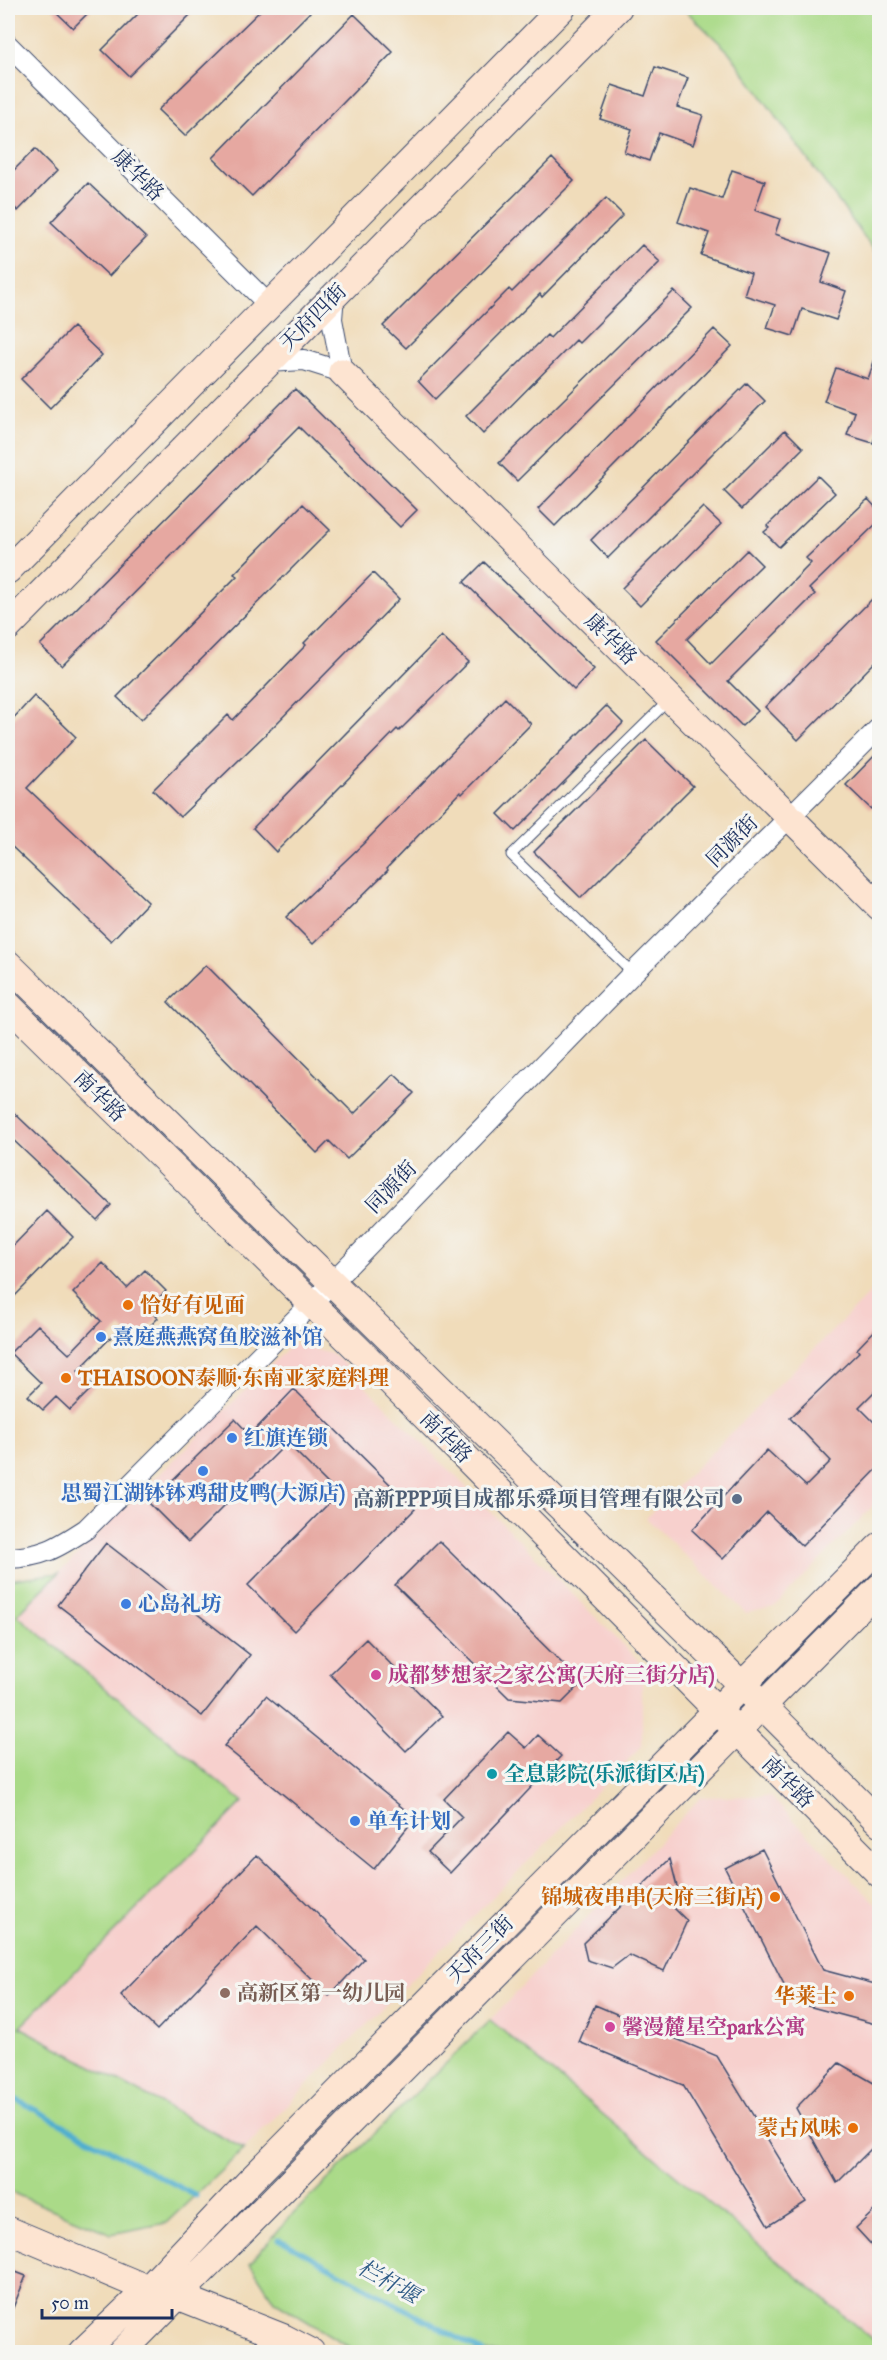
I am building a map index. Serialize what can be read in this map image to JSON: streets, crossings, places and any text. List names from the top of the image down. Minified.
{"streets":{"main road":["康华路","天府四街","南华路","天府三街"],"street":["同源街"]},"crossings":[["康华路","天府四街"],["康华路","同源街"],["同源街","南华路"],["南华路","天府三街"]],"water":["栏杆堰"],"places":["恰好有见面","熹庭燕燕窝鱼胶滋补馆","THAISOON泰顺·东南亚家庭料理","红旗连锁","思蜀江湖钵钵鸡甜皮鸭(大源店)","高新PPP项目成都乐舜项目管理有限公司","心岛礼坊","成都梦想家之家公寓(天府三街分店)","全息影院(乐派街区店)","单车计划","锦城夜串串(天府三街店)","高新区第一幼儿园","华莱士","馨漫麓星空park公寓","蒙古风味"],"scale_bar":"50 m"}
